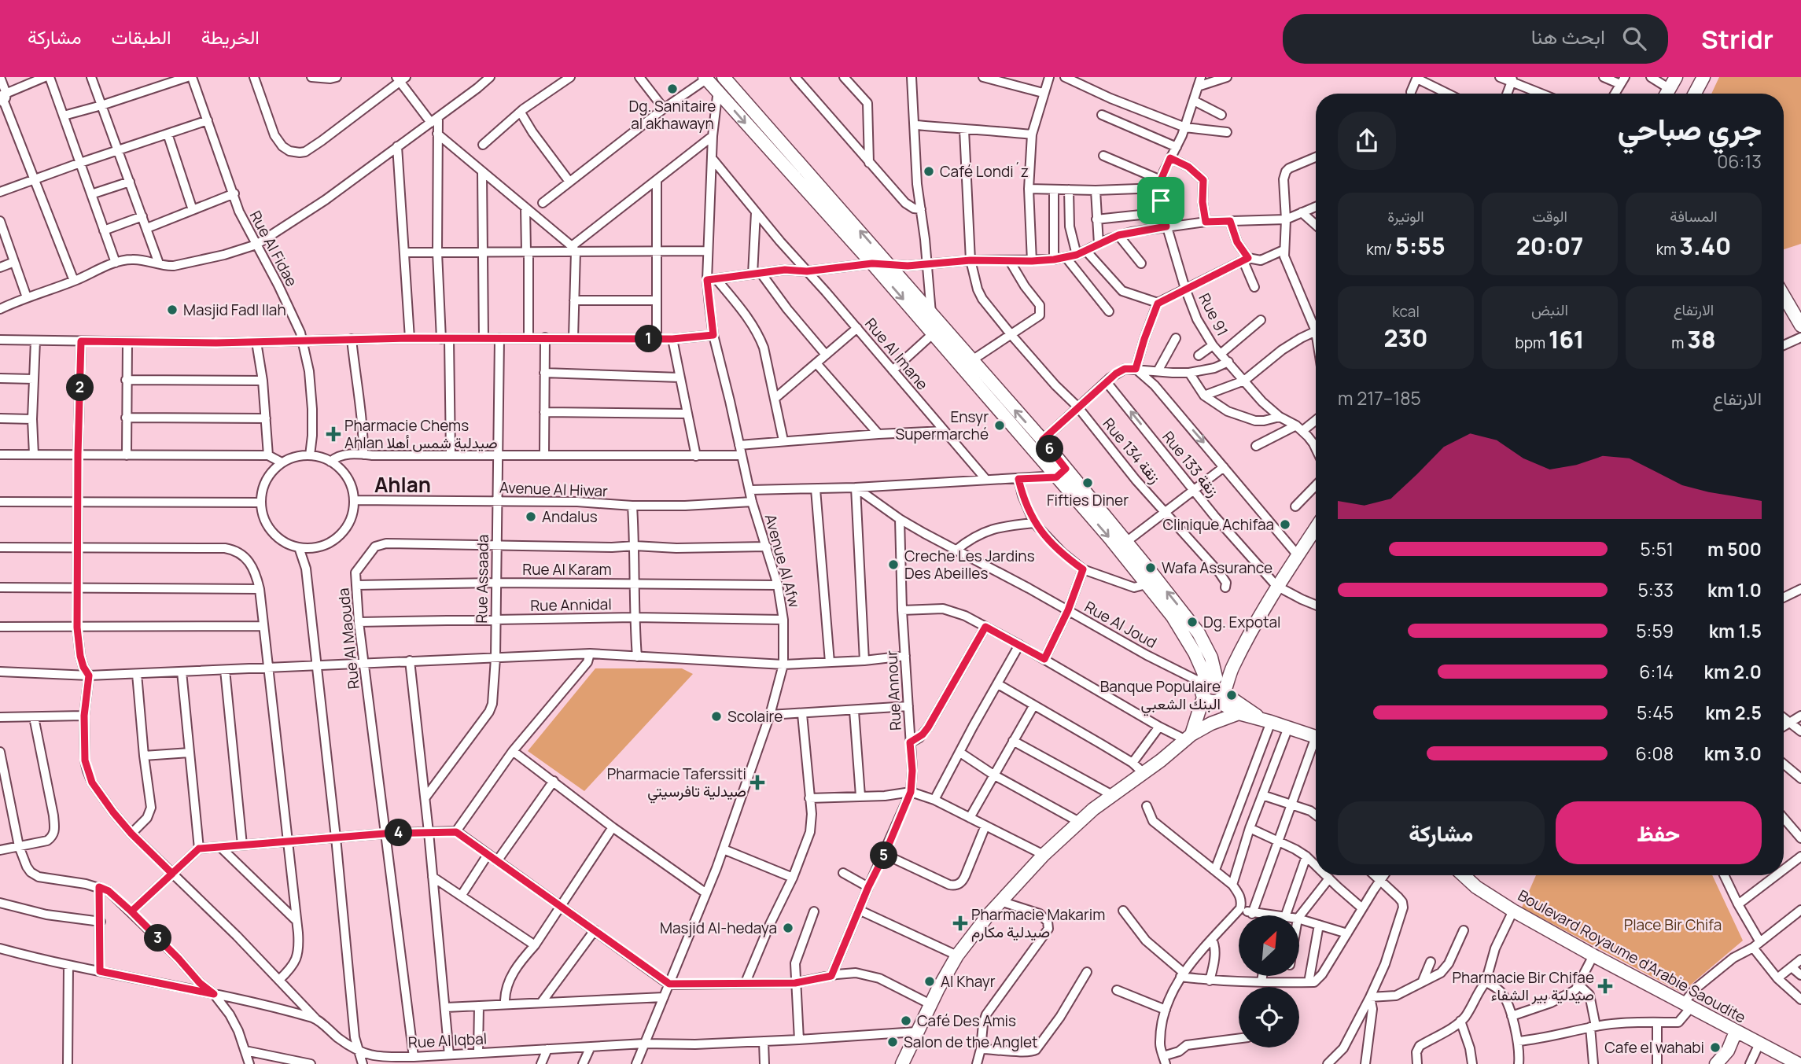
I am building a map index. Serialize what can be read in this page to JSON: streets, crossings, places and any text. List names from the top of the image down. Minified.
{"streets":{"main road":["Boulevard Royaume d'Arabie Saoudite"],"street":["Rue Al Fidae","Rue 91","Rue Al Imane","Rue 134 زنقة","Rue 133 زنقة","Avenue Al Hiwar","Avenue Al Afw","Rue Al Karam","Rue Assaada","Rue Annidal","Rue Al Joud","Rue Al Maouda","Rue Annour","Rue Al Iqbal"]},"crossings":[["Rue Al Fidae","Avenue Al Hiwar"],["Rue Al Imane","Avenue Al Afw"],["Avenue Al Hiwar","Avenue Al Afw"],["Avenue Al Hiwar","Rue Assaada"],["Avenue Al Afw","Rue Al Karam"],["Avenue Al Afw","Rue Annidal"],["Avenue Al Afw","Rue Al Maouda"],["Avenue Al Afw","Rue Al Iqbal"],["Rue Al Karam","Rue Assaada"],["Rue Al Karam","Rue Al Maouda"],["Rue Assaada","Rue Annidal"],["Rue Assaada","Rue Al Maouda"],["Rue Annidal","Rue Al Maouda"],["Rue Al Joud","Rue Annour"],["Rue Al Maouda","Rue Al Iqbal"]],"districts":["Ahlan"],"parks":["Place Bir Chifa"],"places":{"other":["Dg. Sanitaire al akhawayn","Café Londi´z","Masjid Fadl llah","Ensyr Supermarché","Fifties Diner","Andalus","Clinique Achifaa","Creche Les Jardins Des Abeilles","Wafa Assurance","Dg. Expotal","Banque Populaire البنك الشعبي","Scolaire","Masjid Al-hedaya","Al Khayr","Café Des Amis","Salon de the Anglet","Cafe el wahabi"],"health":["Pharmacie Chems Ahlan صيدلية شمس أهلا","Pharmacie Taferssiti صيدلية تافرسيتي","Pharmacie Makarim صيدلية مكارم","Pharmacie Bir Chifae صيدلية بير الشفاء"]},"north":"top right","page":{"header":"Stridr","search":"ابحث هنا","nav":["الخريطة","الطبقات","مشاركة"],"heading":["جري صباحي","06:13"],"stats":[["المسافة","3.40 km"],["الوقت","20:07"],["الوتيرة","5:55 /km"],["الارتفاع","38 m"],["النبض","161 bpm"],["kcal","230"]],"pins":["1","2","6","4","5","3"],"chart":["الارتفاع","185–217 m"],"list":[{"name":"500 m","note":"5:51"},{"name":"1.0 km","note":"5:33"},{"name":"1.5 km","note":"5:59"},{"name":"2.0 km","note":"6:14"},{"name":"2.5 km","note":"5:45"},{"name":"3.0 km","note":"6:08"}],"buttons":["حفظ","مشاركة"]}}
